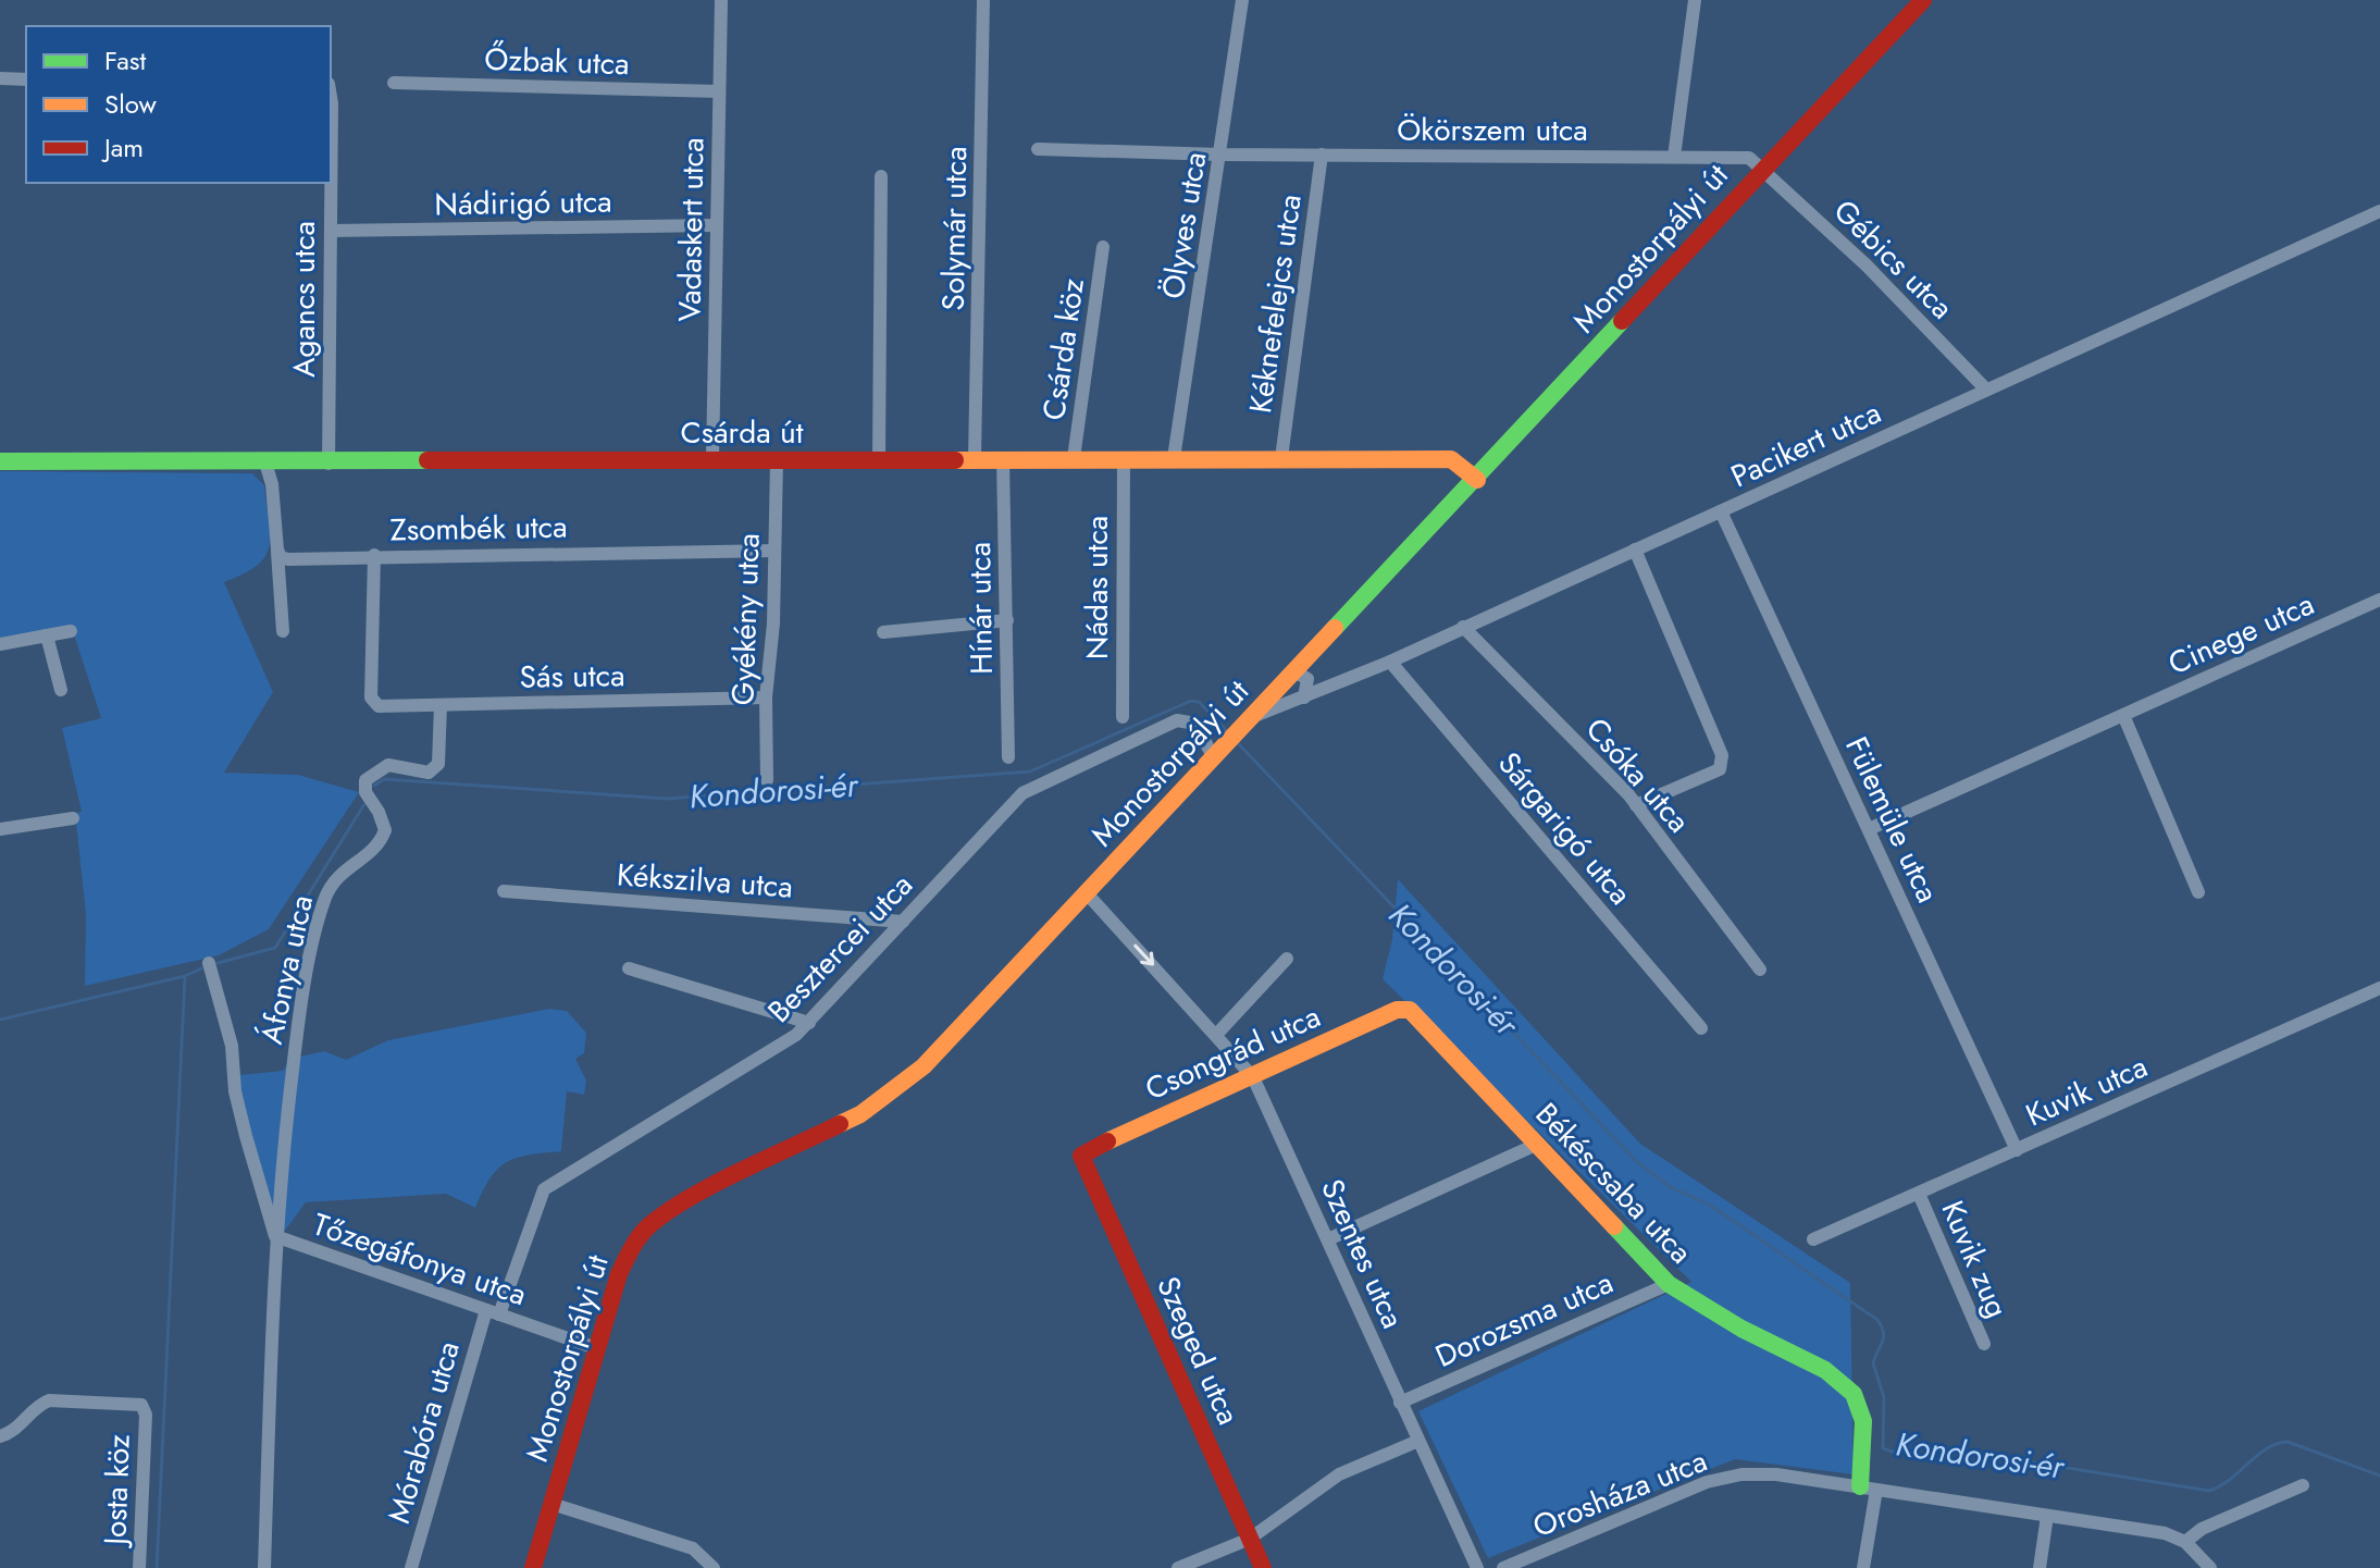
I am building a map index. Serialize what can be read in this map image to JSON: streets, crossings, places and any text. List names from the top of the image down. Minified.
{"streets":{"street":["Őzbak utca","Ökörszem utca","Nádirigó utca","Ölyves utca","Solymár utca","Vadaskert utca","Monostorpályi út","Gébics utca","Agancs utca","Kéknefelejcs utca","Csárda köz","Csárda út","Pacikert utca","Zsombék utca","Nádas utca","Hínár utca","Gyékény utca","Cinege utca","Sás utca","Csóka utca","Fülemüle utca","Sárgarigó utca","Kékszilva utca","Besztercei utca","Áfonya utca","Csongrád utca","Kuvik utca","Békéscsaba utca","Szentes utca","Tőzegáfonya utca","Kuvik zug","Dorozsma utca","Szeged utca","Mórabóra utca","Josta köz","Orosháza utca"]},"crossings":[["Őzbak utca","Vadaskert utca"],["Ökörszem utca","Ölyves utca"],["Ökörszem utca","Monostorpályi út"],["Ökörszem utca","Gébics utca"],["Ökörszem utca","Kéknefelejcs utca"],["Nádirigó utca","Vadaskert utca"],["Nádirigó utca","Agancs utca"],["Ölyves utca","Csárda út"],["Solymár utca","Csárda út"],["Vadaskert utca","Csárda út"],["Monostorpályi út","Gébics utca"],["Monostorpályi út","Csárda út"],["Monostorpályi út","Pacikert utca"],["Monostorpályi út","Besztercei utca"],["Monostorpályi út","Szentes utca"],["Monostorpályi út","Tőzegáfonya utca"],["Gébics utca","Pacikert utca"],["Agancs utca","Csárda út"],["Kéknefelejcs utca","Csárda út"],["Csárda köz","Csárda út"],["Csárda út","Nádas utca"],["Csárda út","Hínár utca"],["Csárda út","Gyékény utca"],["Pacikert utca","Csóka utca"],["Pacikert utca","Fülemüle utca"],["Pacikert utca","Sárgarigó utca"],["Zsombék utca","Gyékény utca"],["Zsombék utca","Sás utca"],["Gyékény utca","Sás utca"],["Cinege utca","Fülemüle utca"],["Sás utca","Áfonya utca"],["Fülemüle utca","Kuvik utca"],["Kékszilva utca","Besztercei utca"],["Besztercei utca","Tőzegáfonya utca"],["Besztercei utca","Mórabóra utca"],["Áfonya utca","Tőzegáfonya utca"],["Csongrád utca","Békéscsaba utca"],["Csongrád utca","Szentes utca"],["Csongrád utca","Szeged utca"],["Kuvik utca","Kuvik zug"],["Békéscsaba utca","Dorozsma utca"],["Békéscsaba utca","Orosháza utca"],["Szentes utca","Dorozsma utca"],["Tőzegáfonya utca","Mórabóra utca"]],"water":["Kondorosi-ér"],"legend":["Fast","Slow","Jam"]}
